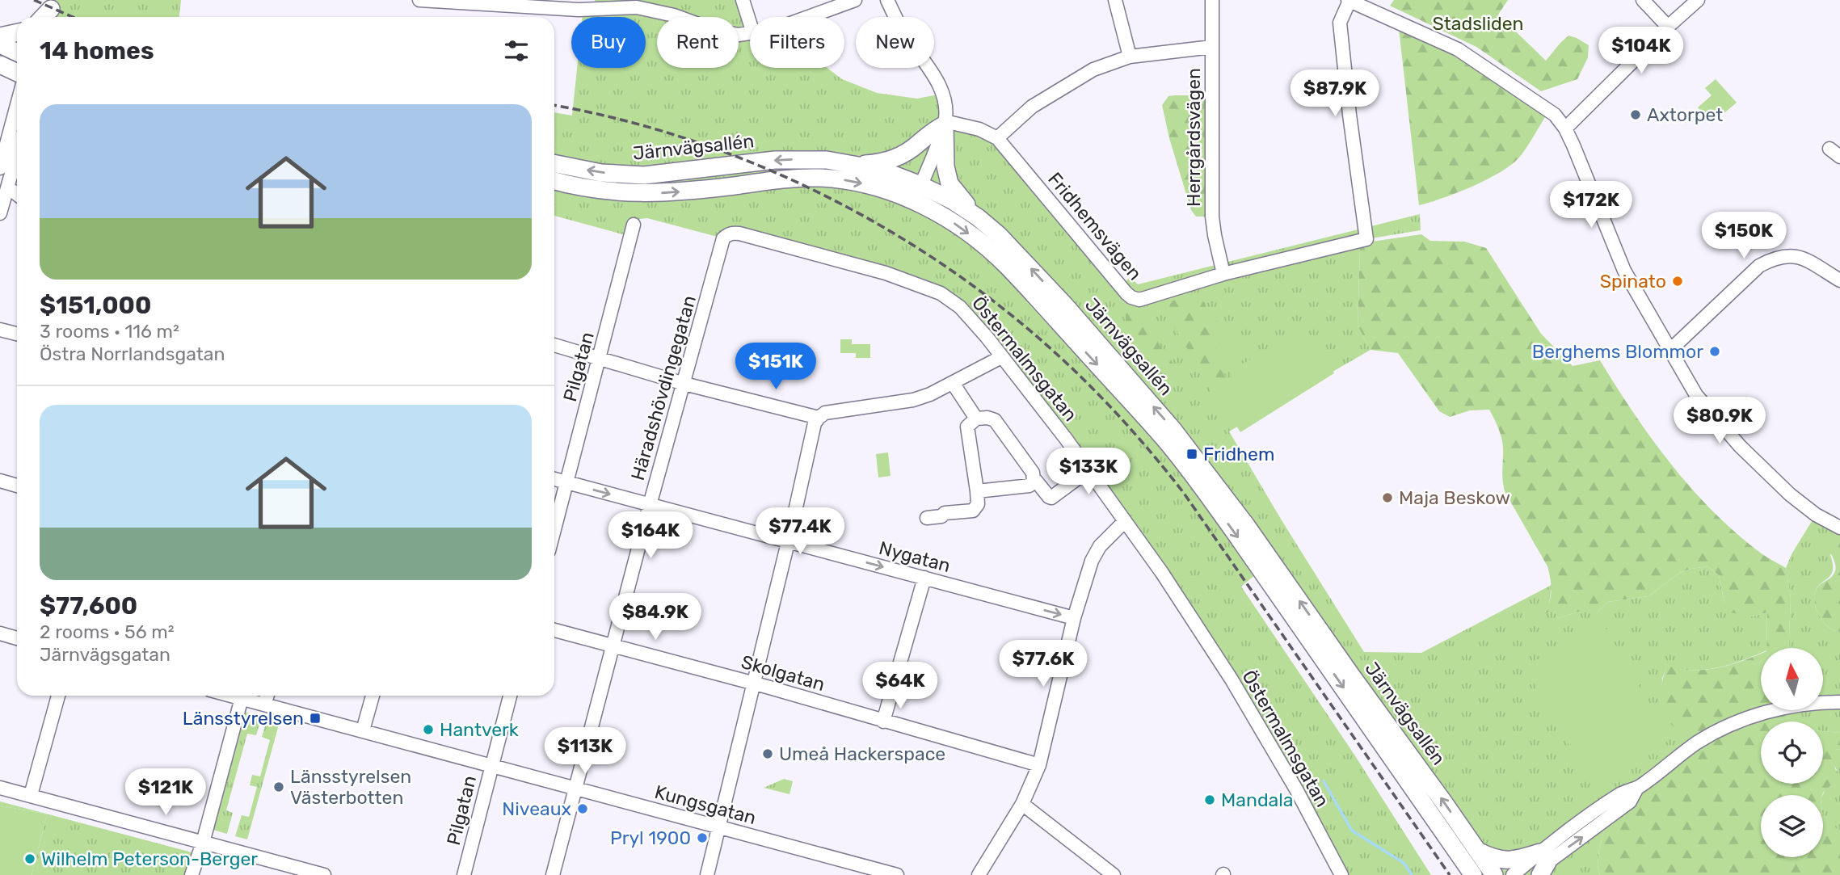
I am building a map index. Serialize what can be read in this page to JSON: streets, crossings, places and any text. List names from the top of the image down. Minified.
{"streets":{"main road":["Järnvägsallén"],"street":["Herrgårdsvägen","Fridhemsvägen","Östermalmsgatan","Pilgatan","Häradshövdingegatan","Nygatan","Skolgatan","Kungsgatan"]},"crossings":[["Herrgårdsvägen","Fridhemsvägen"],["Östermalmsgatan","Häradshövdingegatan"],["Pilgatan","Nygatan"],["Pilgatan","Kungsgatan"],["Häradshövdingegatan","Nygatan"],["Häradshövdingegatan","Skolgatan"],["Häradshövdingegatan","Kungsgatan"]],"one_way":["Nygatan"],"parks":["Stadsliden"],"places":{"other":["Axtorpet","Spinato","Berghems Blommor","Maja Beskow","Hantverk","Umeå Hackerspace","Länsstyrelsen Västerbotten","Mandala","Niveaux","Pryl 1900","Wilhelm Peterson-Berger"],"transit":["Fridhem","Länsstyrelsen"]},"north":"top","page":{"chip":["Buy","Rent","Filters","New"],"heading":"14 homes","price":["$104K","$87.9K","$172K","$150K","$151K","$80.9K","$133K","$77.4K","$164K","$84.9K","$77.6K","$64K","$113K","$121K"],"list":[{"name":"$151,000","note":"3 rooms · 116 m² · Östra Norrlandsgatan"},{"name":"$77,600","note":"2 rooms · 56 m² · Järnvägsgatan"}]}}
